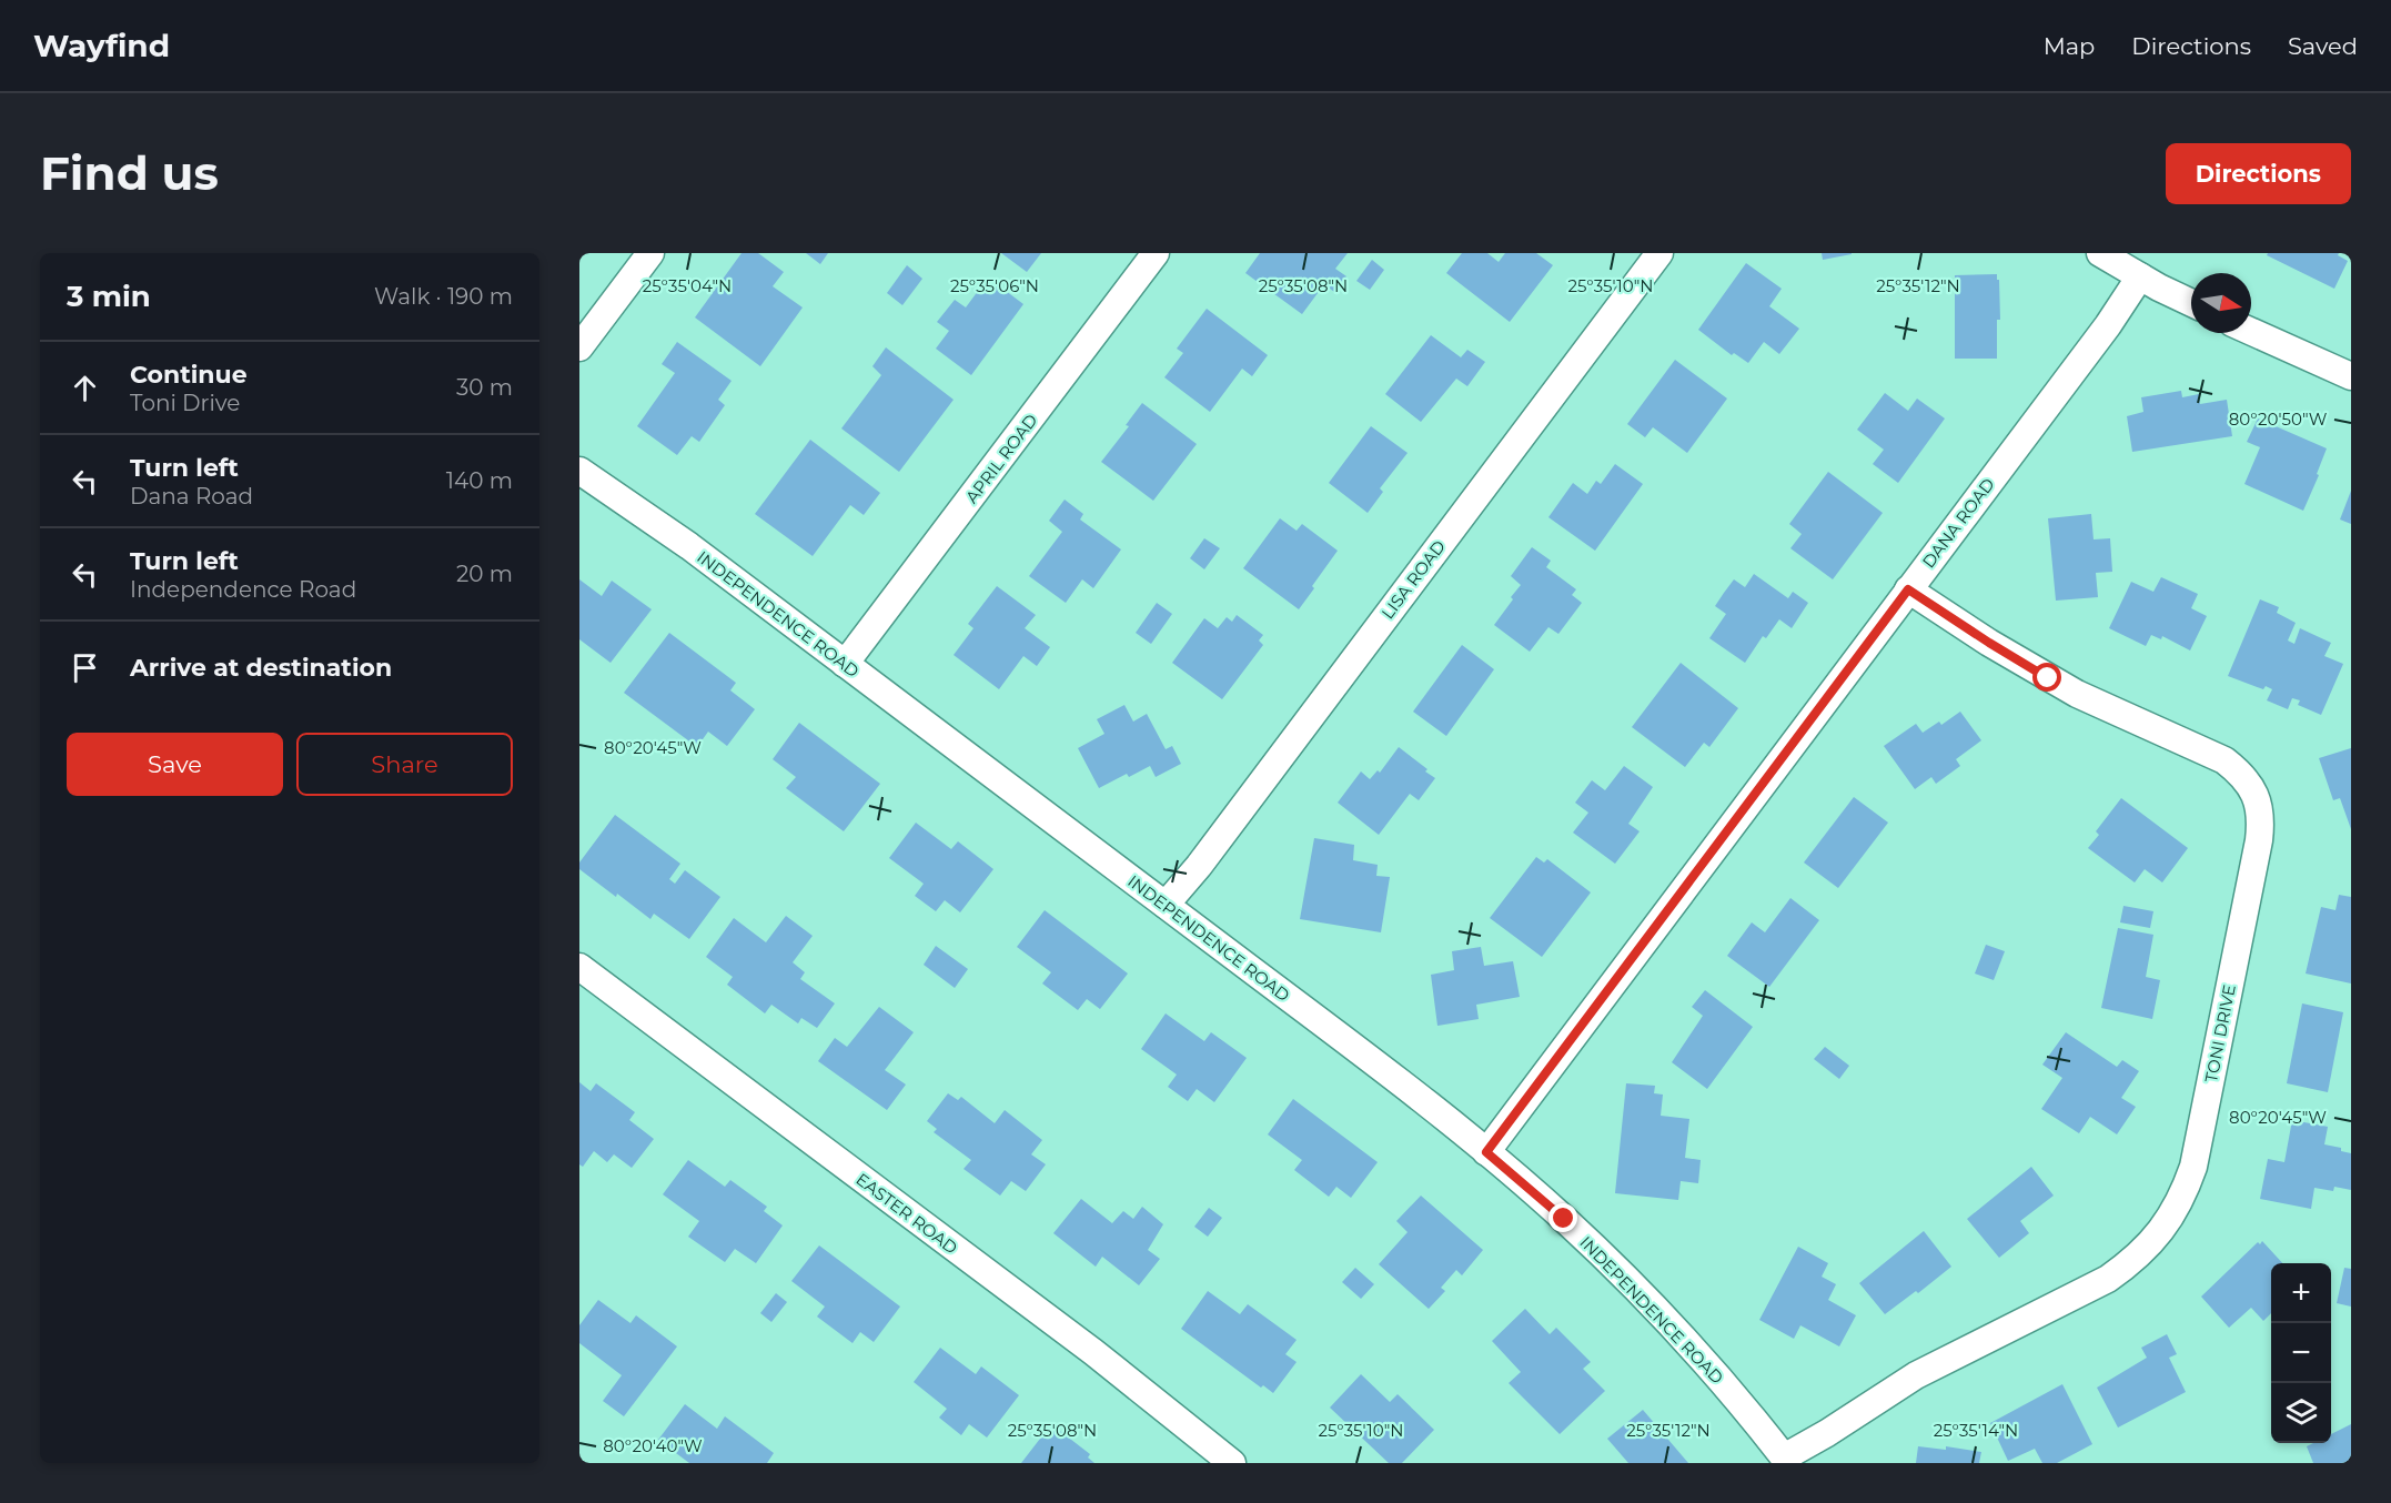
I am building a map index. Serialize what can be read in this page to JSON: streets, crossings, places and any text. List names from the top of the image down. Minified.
{"streets":{"street":["APRIL ROAD","DANA ROAD","LISA ROAD","INDEPENDENCE ROAD","TONI DRIVE","EASTER ROAD"]},"crossings":[["APRIL ROAD","INDEPENDENCE ROAD"],["DANA ROAD","INDEPENDENCE ROAD"],["DANA ROAD","TONI DRIVE"],["LISA ROAD","INDEPENDENCE ROAD"],["INDEPENDENCE ROAD","TONI DRIVE"]],"north":"right","page":{"header":"Wayfind","nav":["Map","Directions","Saved"],"buttons":["Directions",["Save","Share"]],"title":"Find us","heading":["3 min","Walk · 190 m"],"list":[["Continue","Toni Drive","30 m"],["Turn left","Dana Road","140 m"],["Turn left","Independence Road","20 m"],"Arrive at destination"],"map_buttons":["+","−"]},"coordinates":["25°35'04\"N","25°35'06\"N","25°35'08\"N","25°35'10\"N","25°35'12\"N","80°20'50\"W","80°20'45\"W","25°35'14\"N","80°20'40\"W"]}
